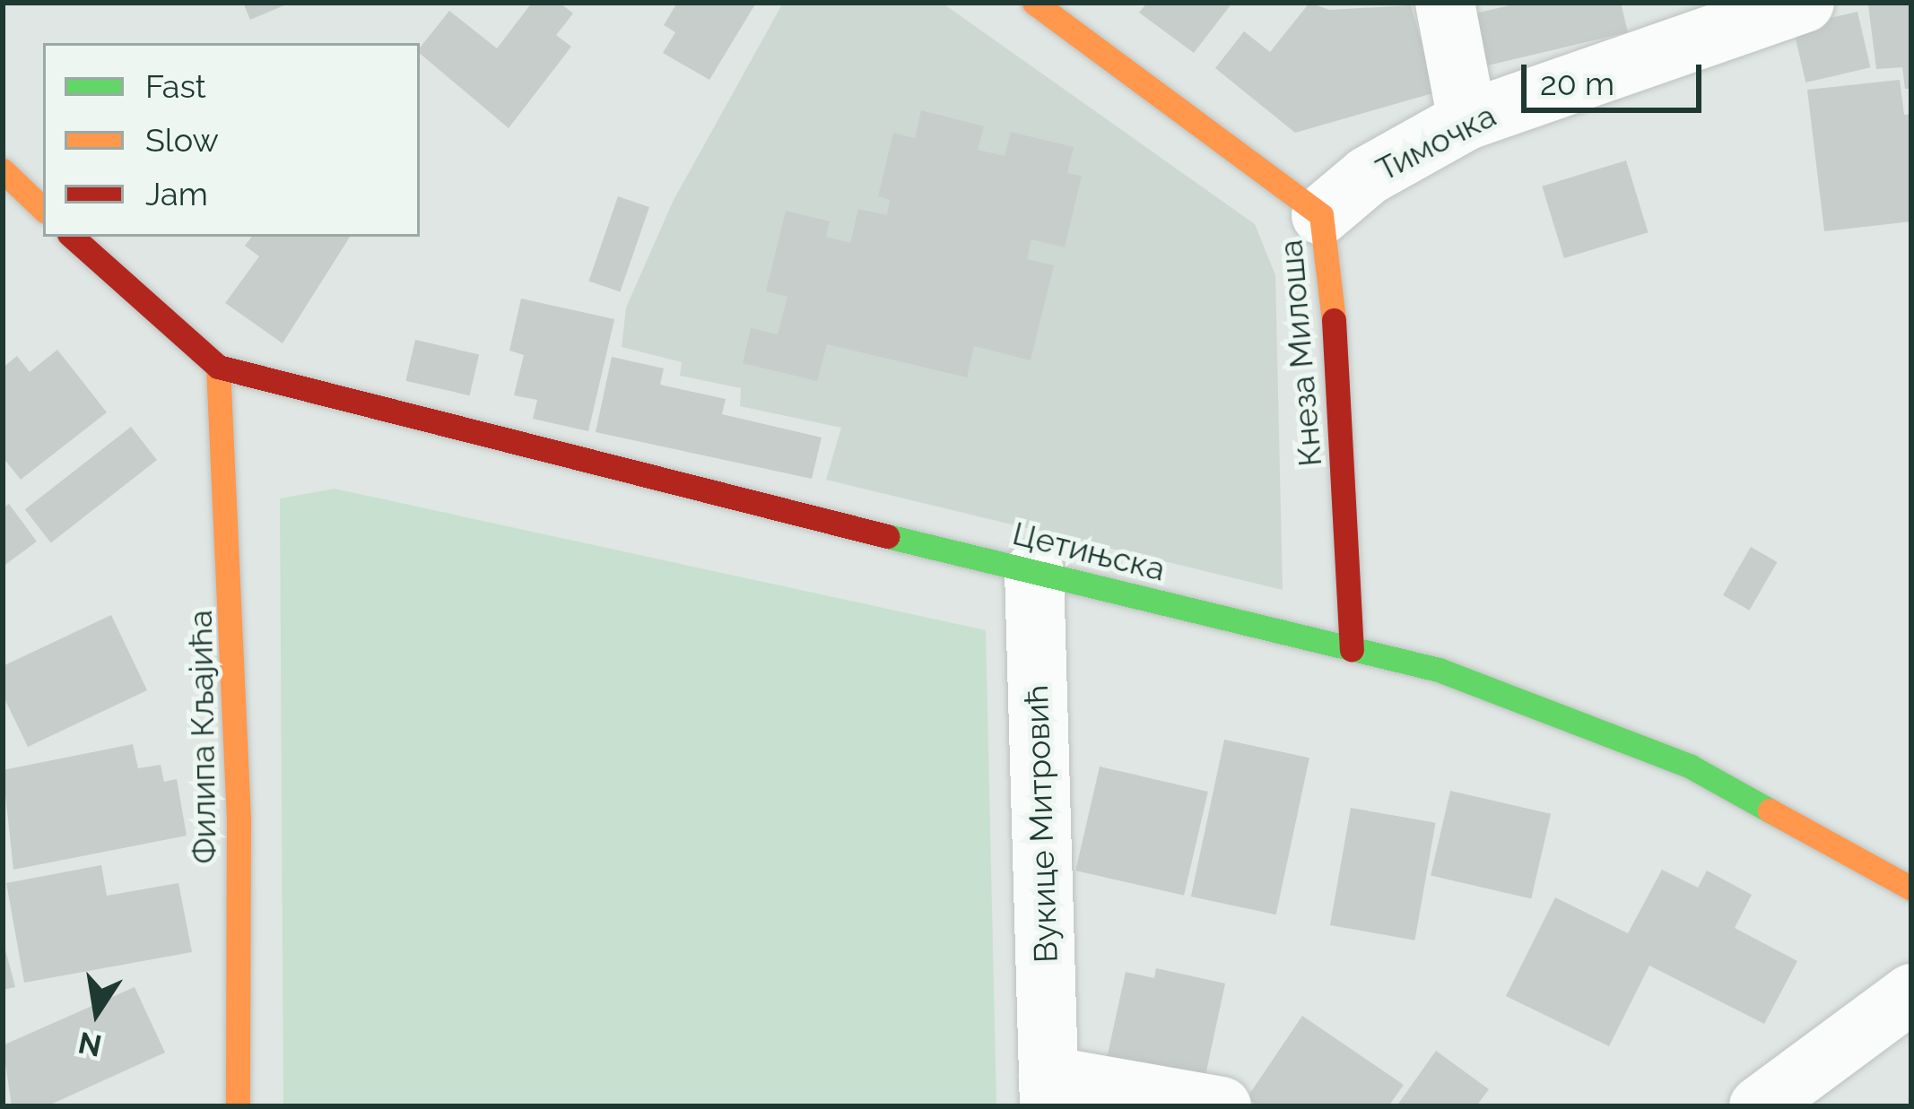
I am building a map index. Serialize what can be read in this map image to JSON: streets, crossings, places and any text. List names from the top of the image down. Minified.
{"streets":{"street":["Тимочка","Кнеза Милоша","Цетињска","Филипа Кљајића","Вукице Митровић"]},"crossings":[["Тимочка","Кнеза Милоша"],["Кнеза Милоша","Цетињска"],["Цетињска","Филипа Кљајића"],["Цетињска","Вукице Митровић"]],"legend":["Fast","Slow","Jam"],"scale_bar":"20 m","north":"bottom"}
